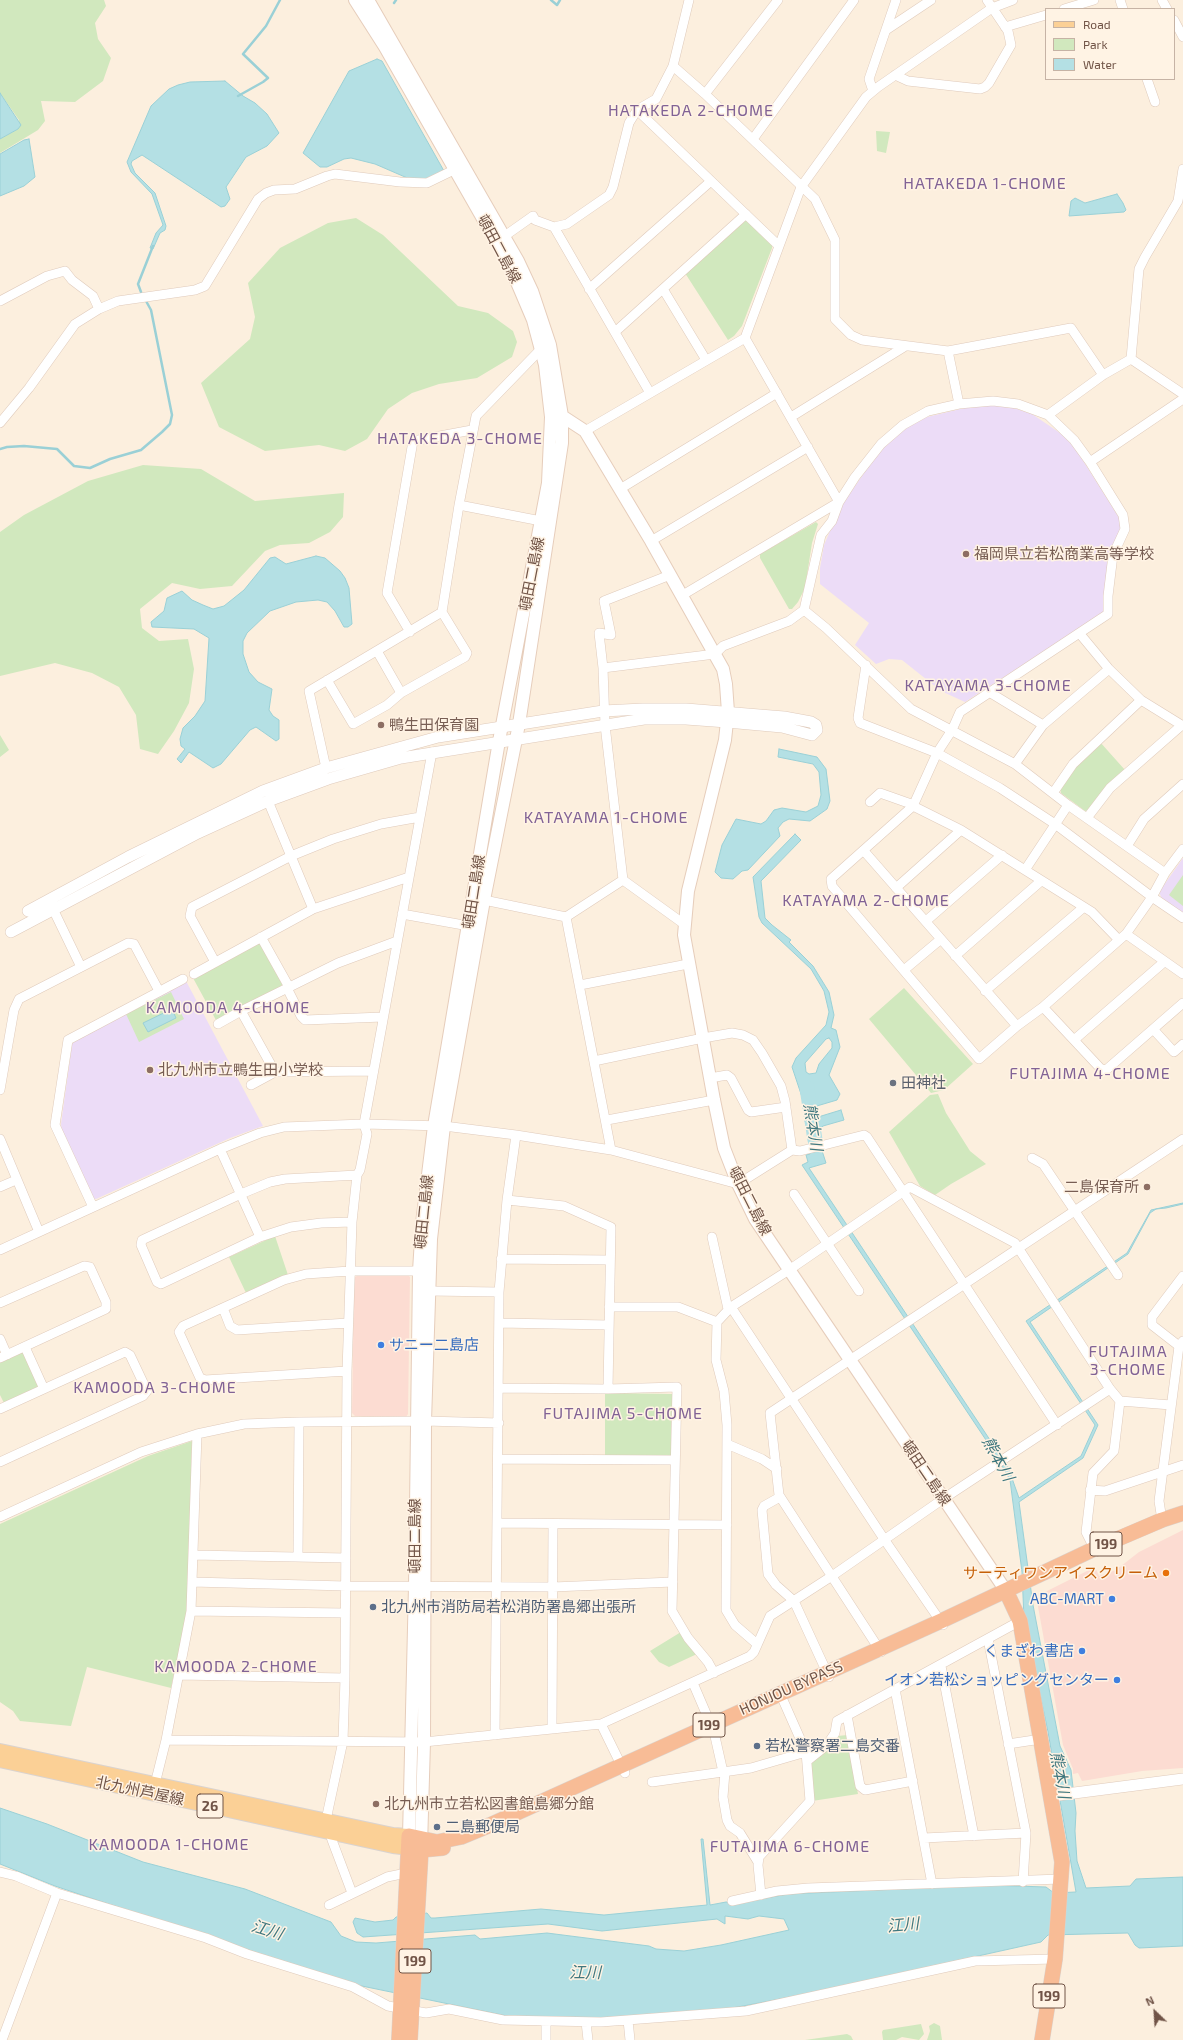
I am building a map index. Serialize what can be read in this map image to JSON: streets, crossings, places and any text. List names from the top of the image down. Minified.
{"streets":{"highway":["199","HONJOU BYPASS"],"main road":["頓田二島線","北九州芦屋線","26"]},"crossings":[["頓田二島線","199"],["頓田二島線","HONJOU BYPASS"],["頓田二島線","北九州芦屋線"],["199","HONJOU BYPASS"],["199","北九州芦屋線"],["HONJOU BYPASS","北九州芦屋線"]],"districts":["HATAKEDA 2-CHOME","HATAKEDA 1-CHOME","HATAKEDA 3-CHOME","KATAYAMA 3-CHOME","KATAYAMA 1-CHOME","KATAYAMA 2-CHOME","KAMOODA 4-CHOME","FUTAJIMA 4-CHOME","FUTAJIMA 3-CHOME","KAMOODA 3-CHOME","FUTAJIMA 5-CHOME","KAMOODA 2-CHOME","KAMOODA 1-CHOME","FUTAJIMA 6-CHOME"],"water":["熊本川","江川"],"places":["福岡県立若松商業高等学校","鴨生田保育園","北九州市立鴨生田小学校","田神社","二島保育所","サニー二島店","サーティワンアイスクリーム","ABC-MART","北九州市消防局若松消防署島郷出張所","くまざわ書店","イオン若松ショッピングセンター","若松警察署二島交番","北九州市立若松図書館島郷分館","二島郵便局"],"legend":["Road","Park","Water"],"north":"top left"}
